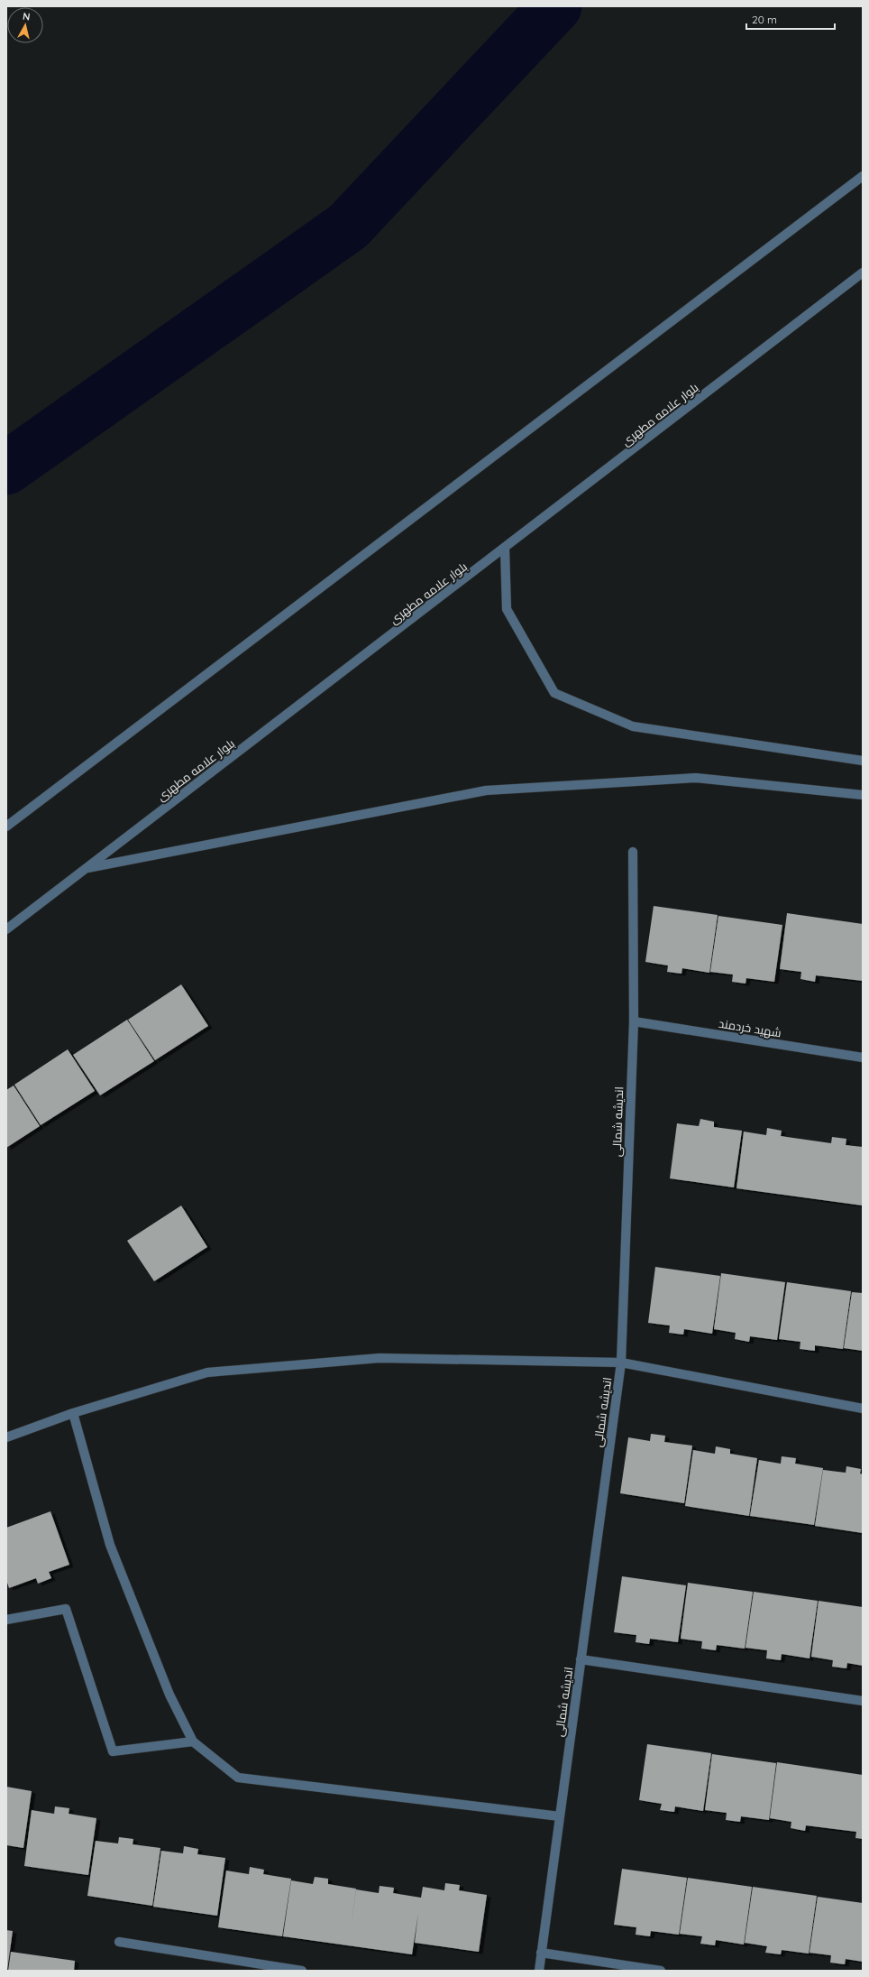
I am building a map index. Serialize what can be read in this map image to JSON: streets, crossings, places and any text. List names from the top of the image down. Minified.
{"streets":{"street":["بلوار علامه مطهری","شهید خردمند","اندیشه شمالی"]},"crossings":[["شهید خردمند","اندیشه شمالی"]],"scale_bar":"20 m","north":"top"}
